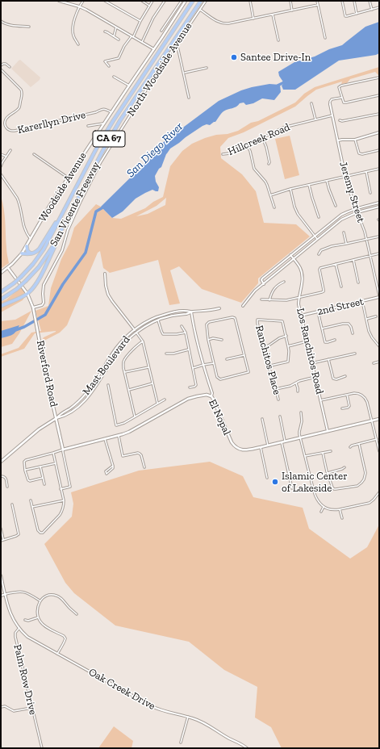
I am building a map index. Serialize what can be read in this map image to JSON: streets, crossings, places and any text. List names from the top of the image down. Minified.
{"streets":{"highway":["CA 67","San Vicente Freeway"],"main road":["Woodside Avenue","Riverford Road","El Nopal"],"street":["North Woodside Avenue","Karerllyn Drive","Hillcreek Road","Jeremy Street","2nd Street","Los Ranchitos Road","Ranchitos Place","Mast Boulevard","Palm Row Drive","Oak Creek Drive"]},"crossings":[["North Woodside Avenue","Riverford Road"],["Karerllyn Drive","Woodside Avenue"],["Hillcreek Road","Jeremy Street"],["Woodside Avenue","Riverford Road"],["Jeremy Street","2nd Street"],["2nd Street","Los Ranchitos Road"],["Los Ranchitos Road","El Nopal"],["Mast Boulevard","Riverford Road"],["Riverford Road","El Nopal"],["Palm Row Drive","Oak Creek Drive"]],"water":["San Diego River"],"places":["Santee Drive-In","Islamic Center of Lakeside"]}
